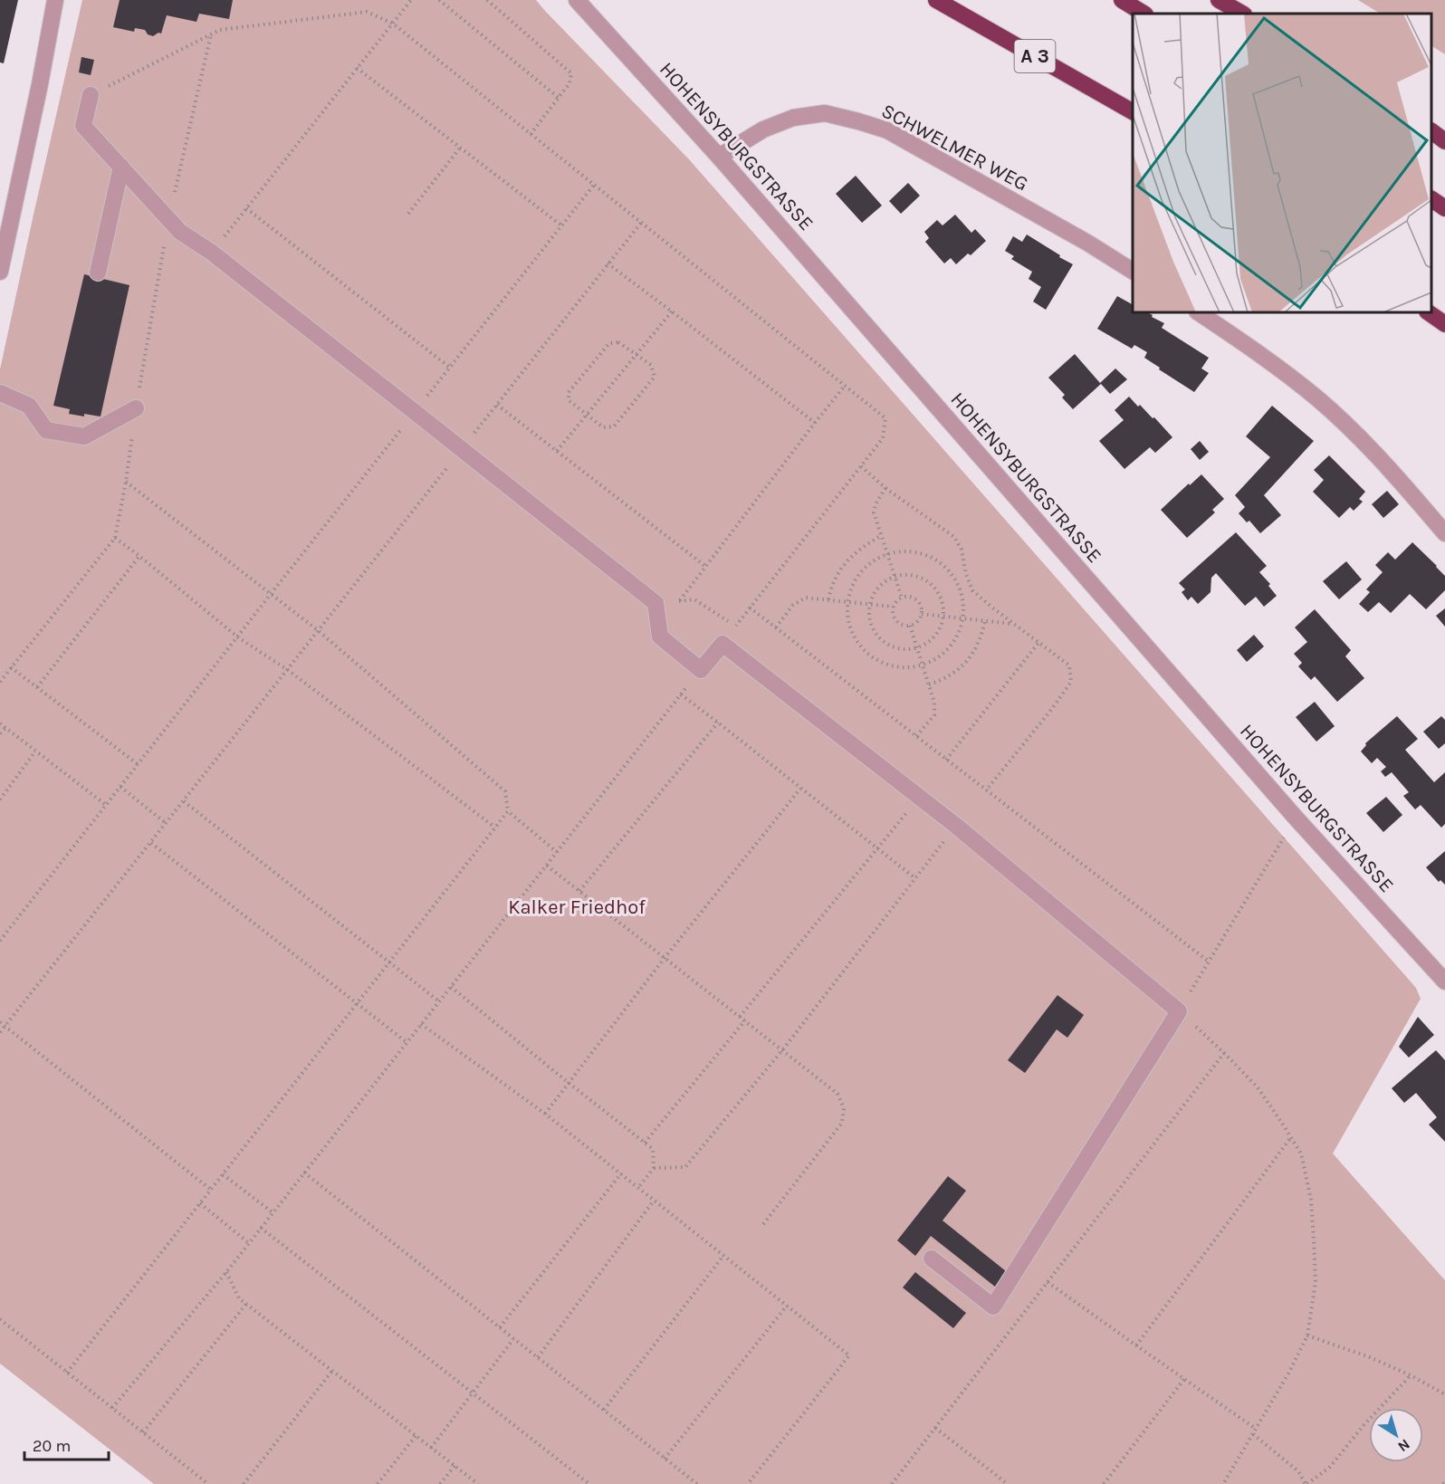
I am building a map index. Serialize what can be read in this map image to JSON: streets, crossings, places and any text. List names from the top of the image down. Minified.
{"streets":{"highway":["A 3"],"street":["HOHENSYBURGSTRASSE","SCHWELMER WEG"]},"crossings":[["HOHENSYBURGSTRASSE","SCHWELMER WEG"]],"parks":["Kalker Friedhof"],"scale_bar":"20 m","north":"bottom right"}
